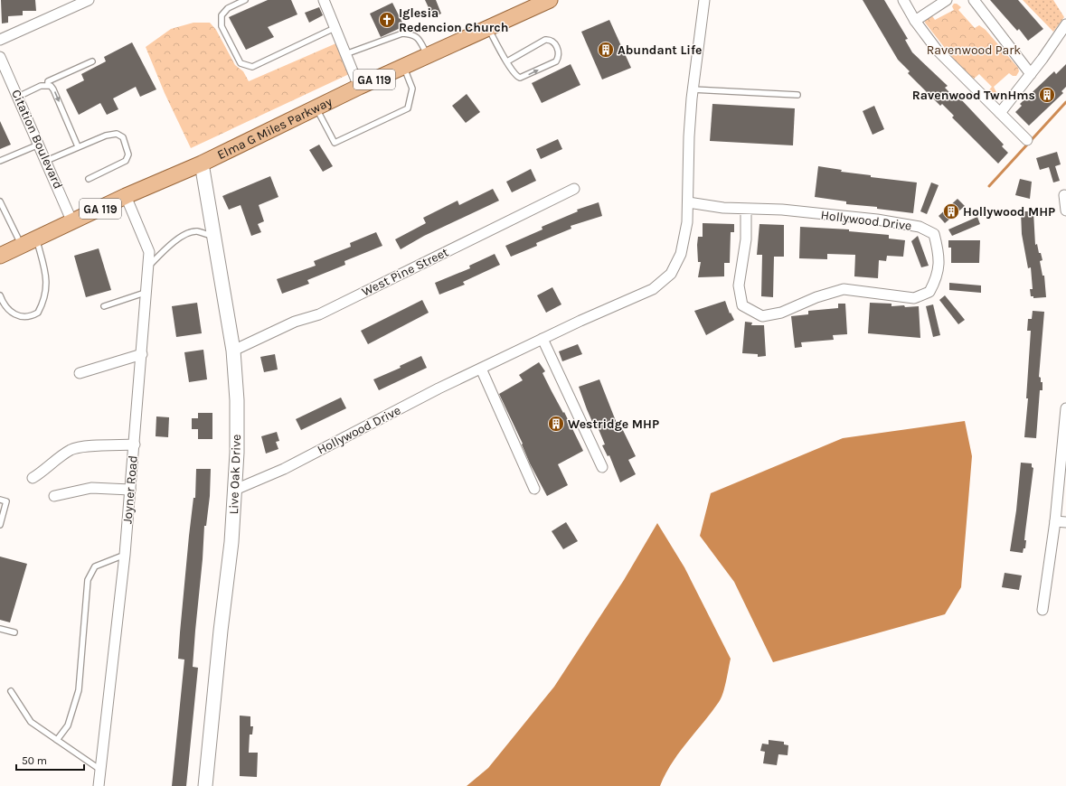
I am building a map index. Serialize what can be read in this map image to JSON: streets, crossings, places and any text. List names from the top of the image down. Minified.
{"streets":{"main road":["GA 119","Elma G Miles Parkway"],"street":["Citation Boulevard","Hollywood Drive","West Pine Street","Live Oak Drive","Joyner Road"]},"crossings":[["Elma G Miles Parkway","Citation Boulevard"],["Elma G Miles Parkway","Live Oak Drive"],["Elma G Miles Parkway","Joyner Road"],["Hollywood Drive","Live Oak Drive"],["West Pine Street","Live Oak Drive"]],"parks":["Ravenwood Park"],"places":{"church":["Iglesia Redencion Church"],"building":["Abundant Life","Ravenwood TwnHms","Hollywood MHP","Westridge MHP"]},"scale_bar":"50 m"}
